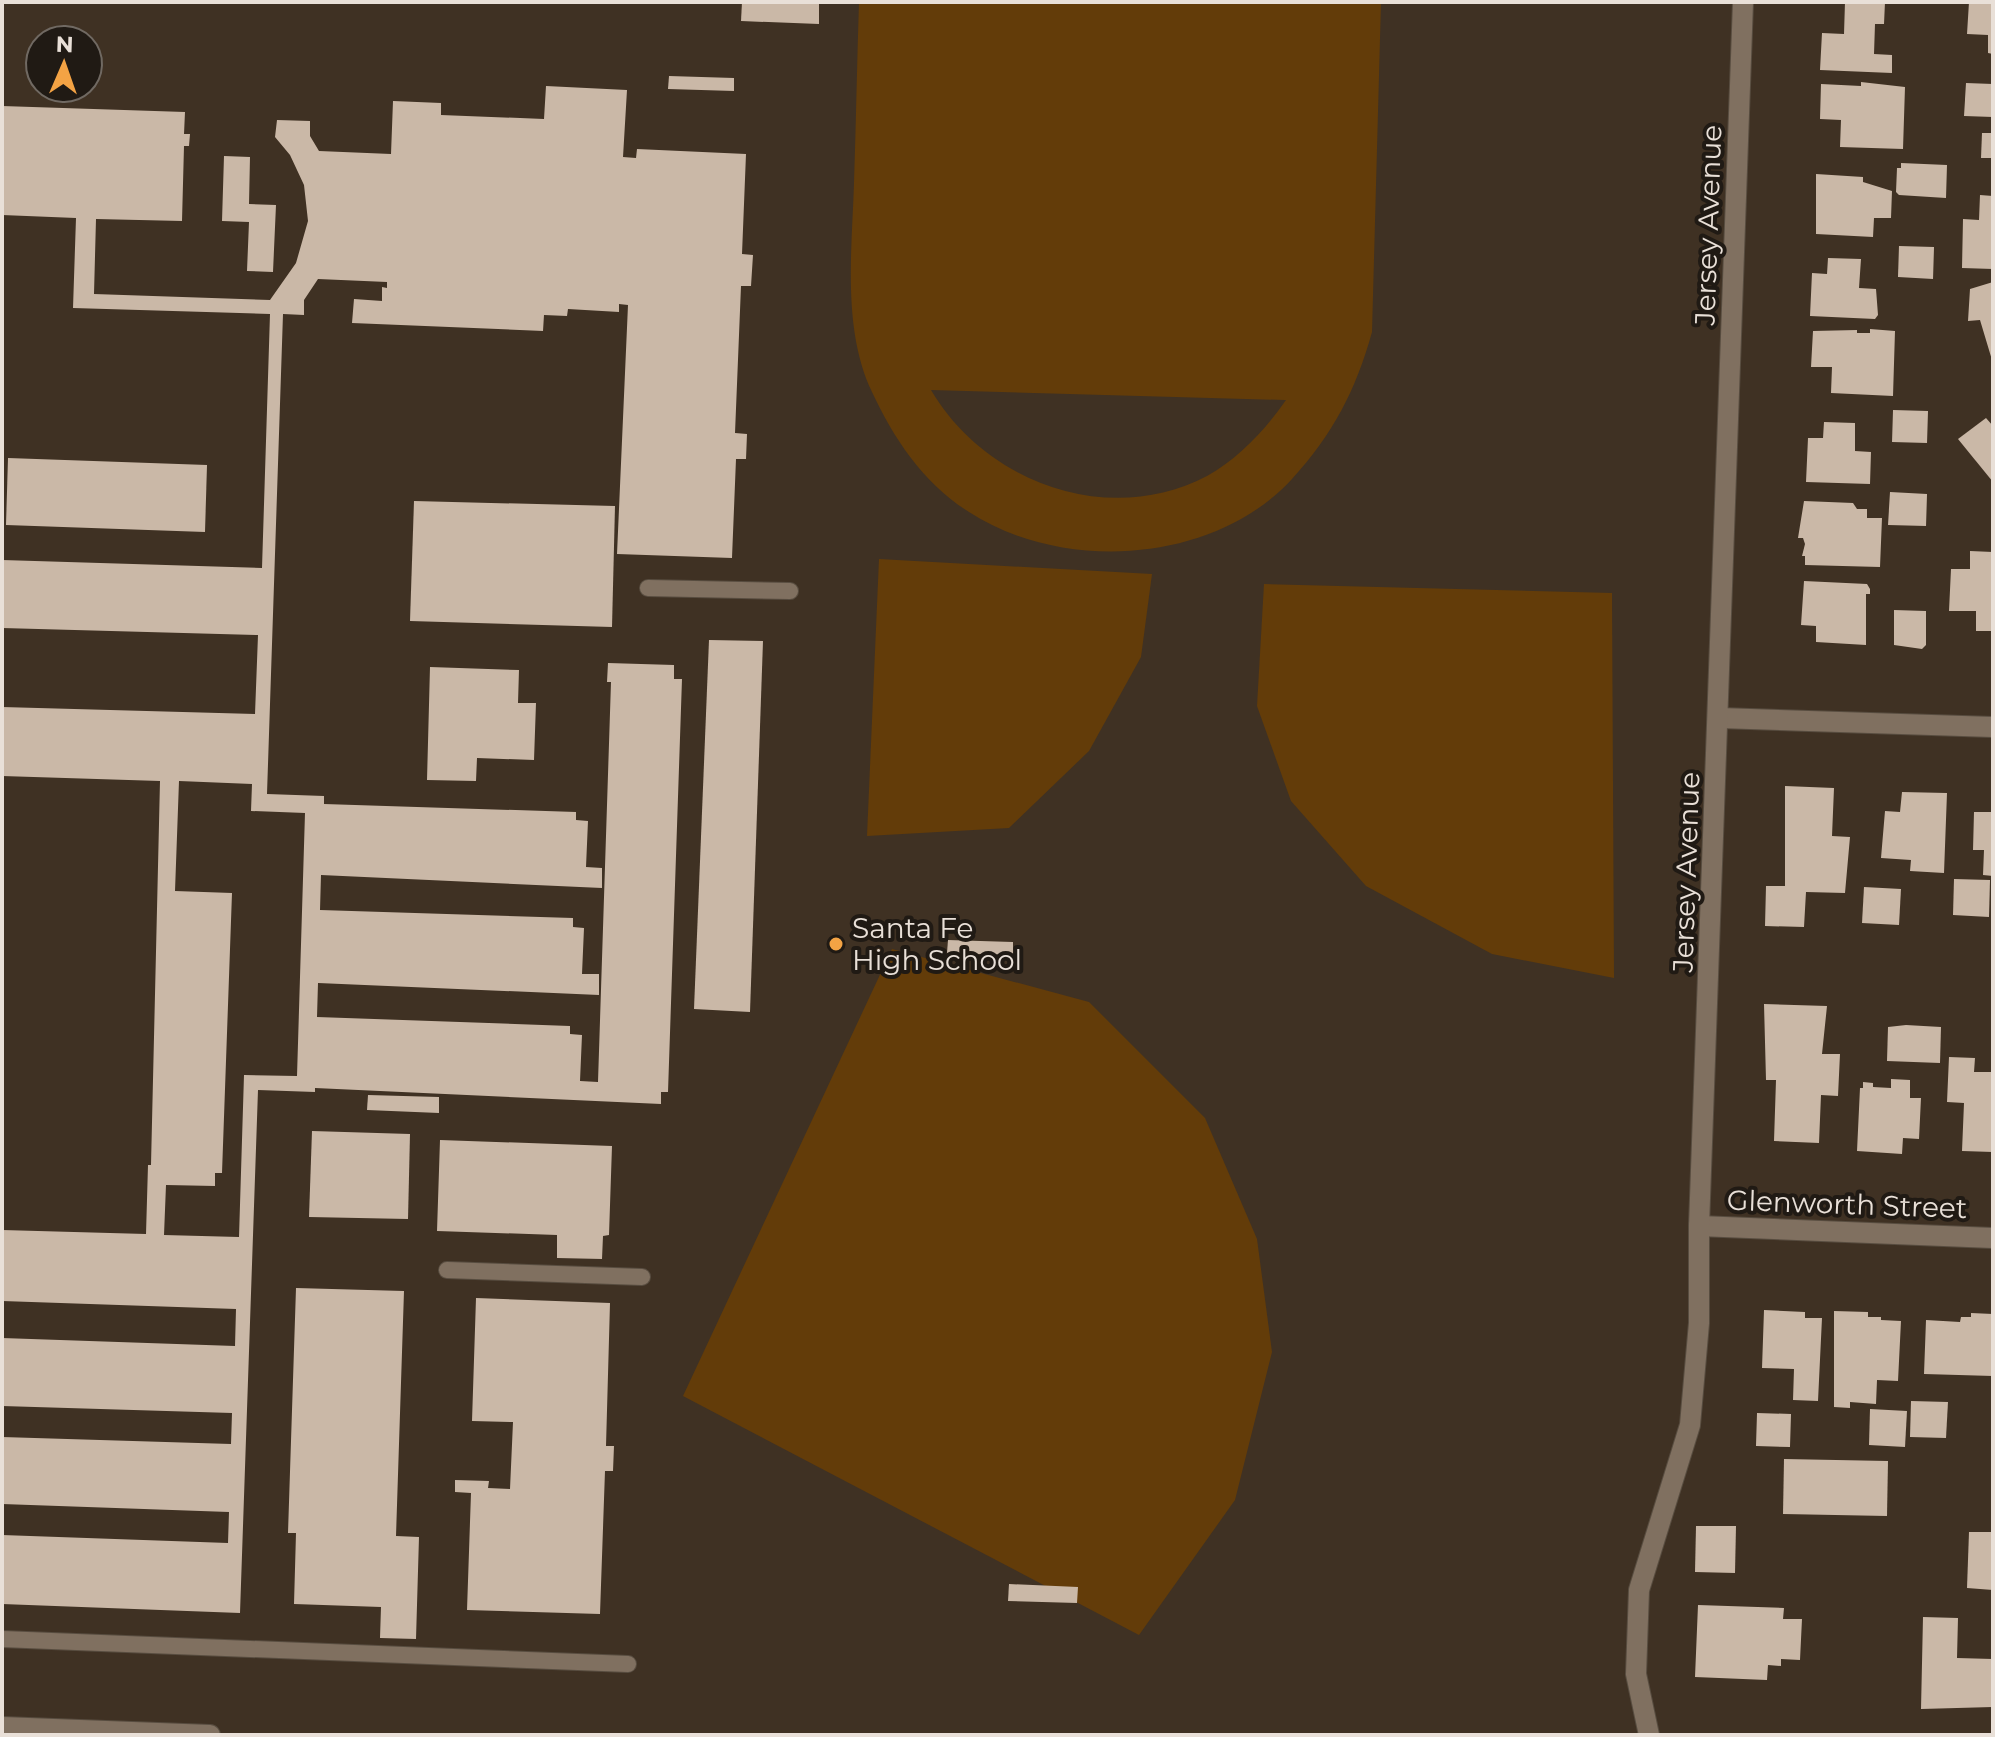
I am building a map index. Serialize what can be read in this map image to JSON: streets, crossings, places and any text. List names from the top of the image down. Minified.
{"streets":{"street":["Jersey Avenue","Glenworth Street"]},"crossings":[["Jersey Avenue","Glenworth Street"]],"places":["Santa Fe High School"],"north":"top"}
